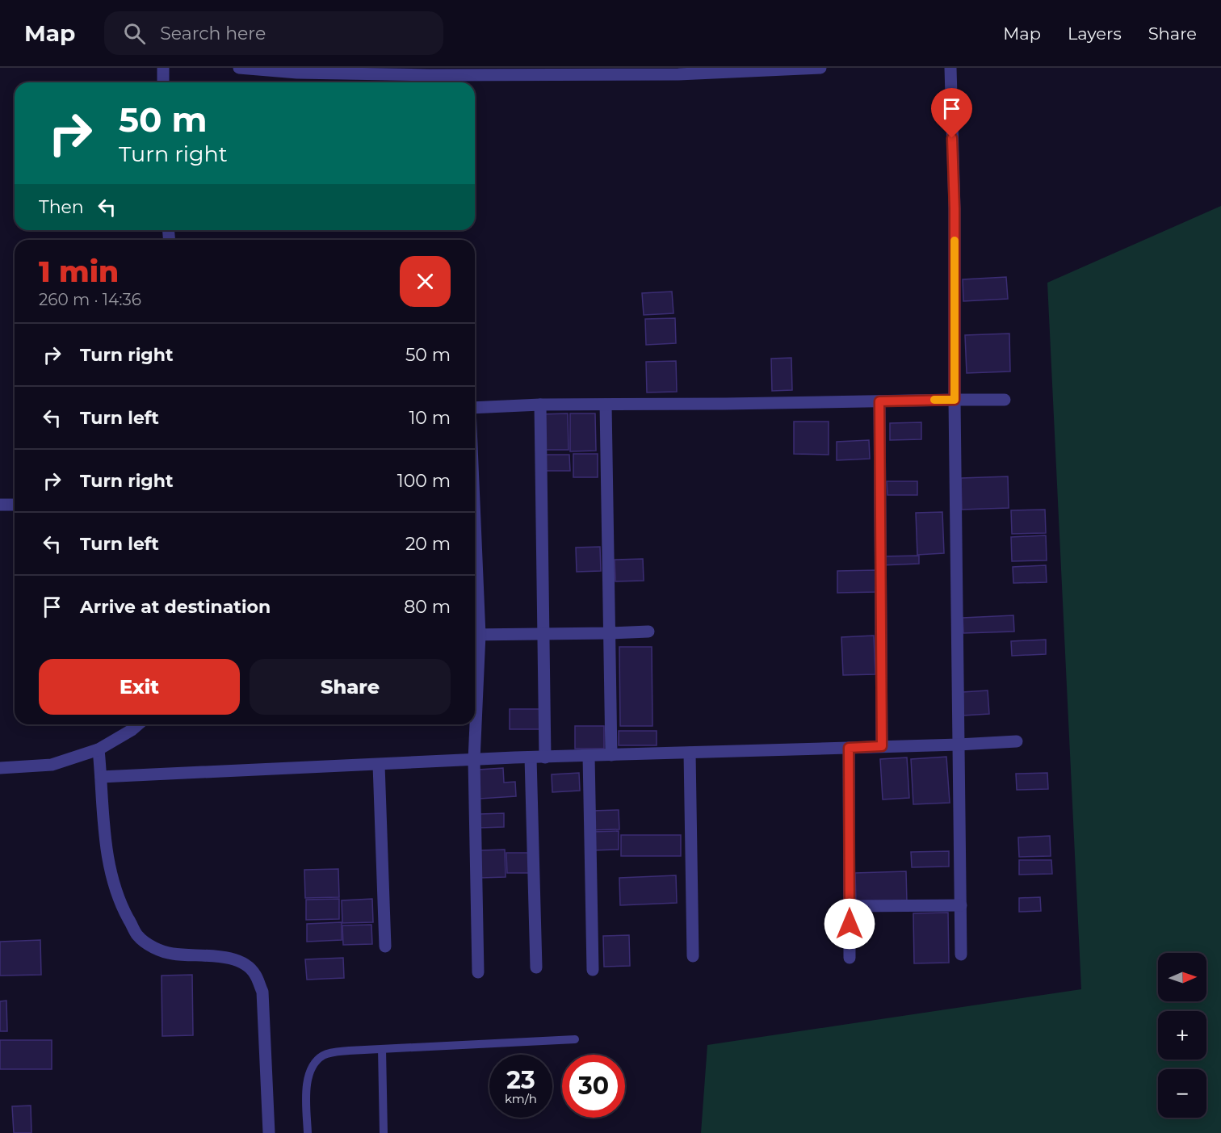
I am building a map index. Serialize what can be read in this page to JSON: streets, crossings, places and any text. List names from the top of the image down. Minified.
{"north":"right","page":{"header":"Map","search":"Search here","nav":["Map","Layers","Share"],"turn":["50 m","Turn right"],"then":"Then","heading":["1 min","260 m · 14:36"],"list":[{"name":"Turn right","value":"50 m"},{"name":"Turn left","value":"10 m"},{"name":"Turn right","value":"100 m"},{"name":"Turn left","value":"20 m"},{"name":"Arrive at destination","value":"80 m"}],"buttons":["Exit","Share"],"map_buttons":["+","−"],"speed":"23 km/h","limit":"30"}}
